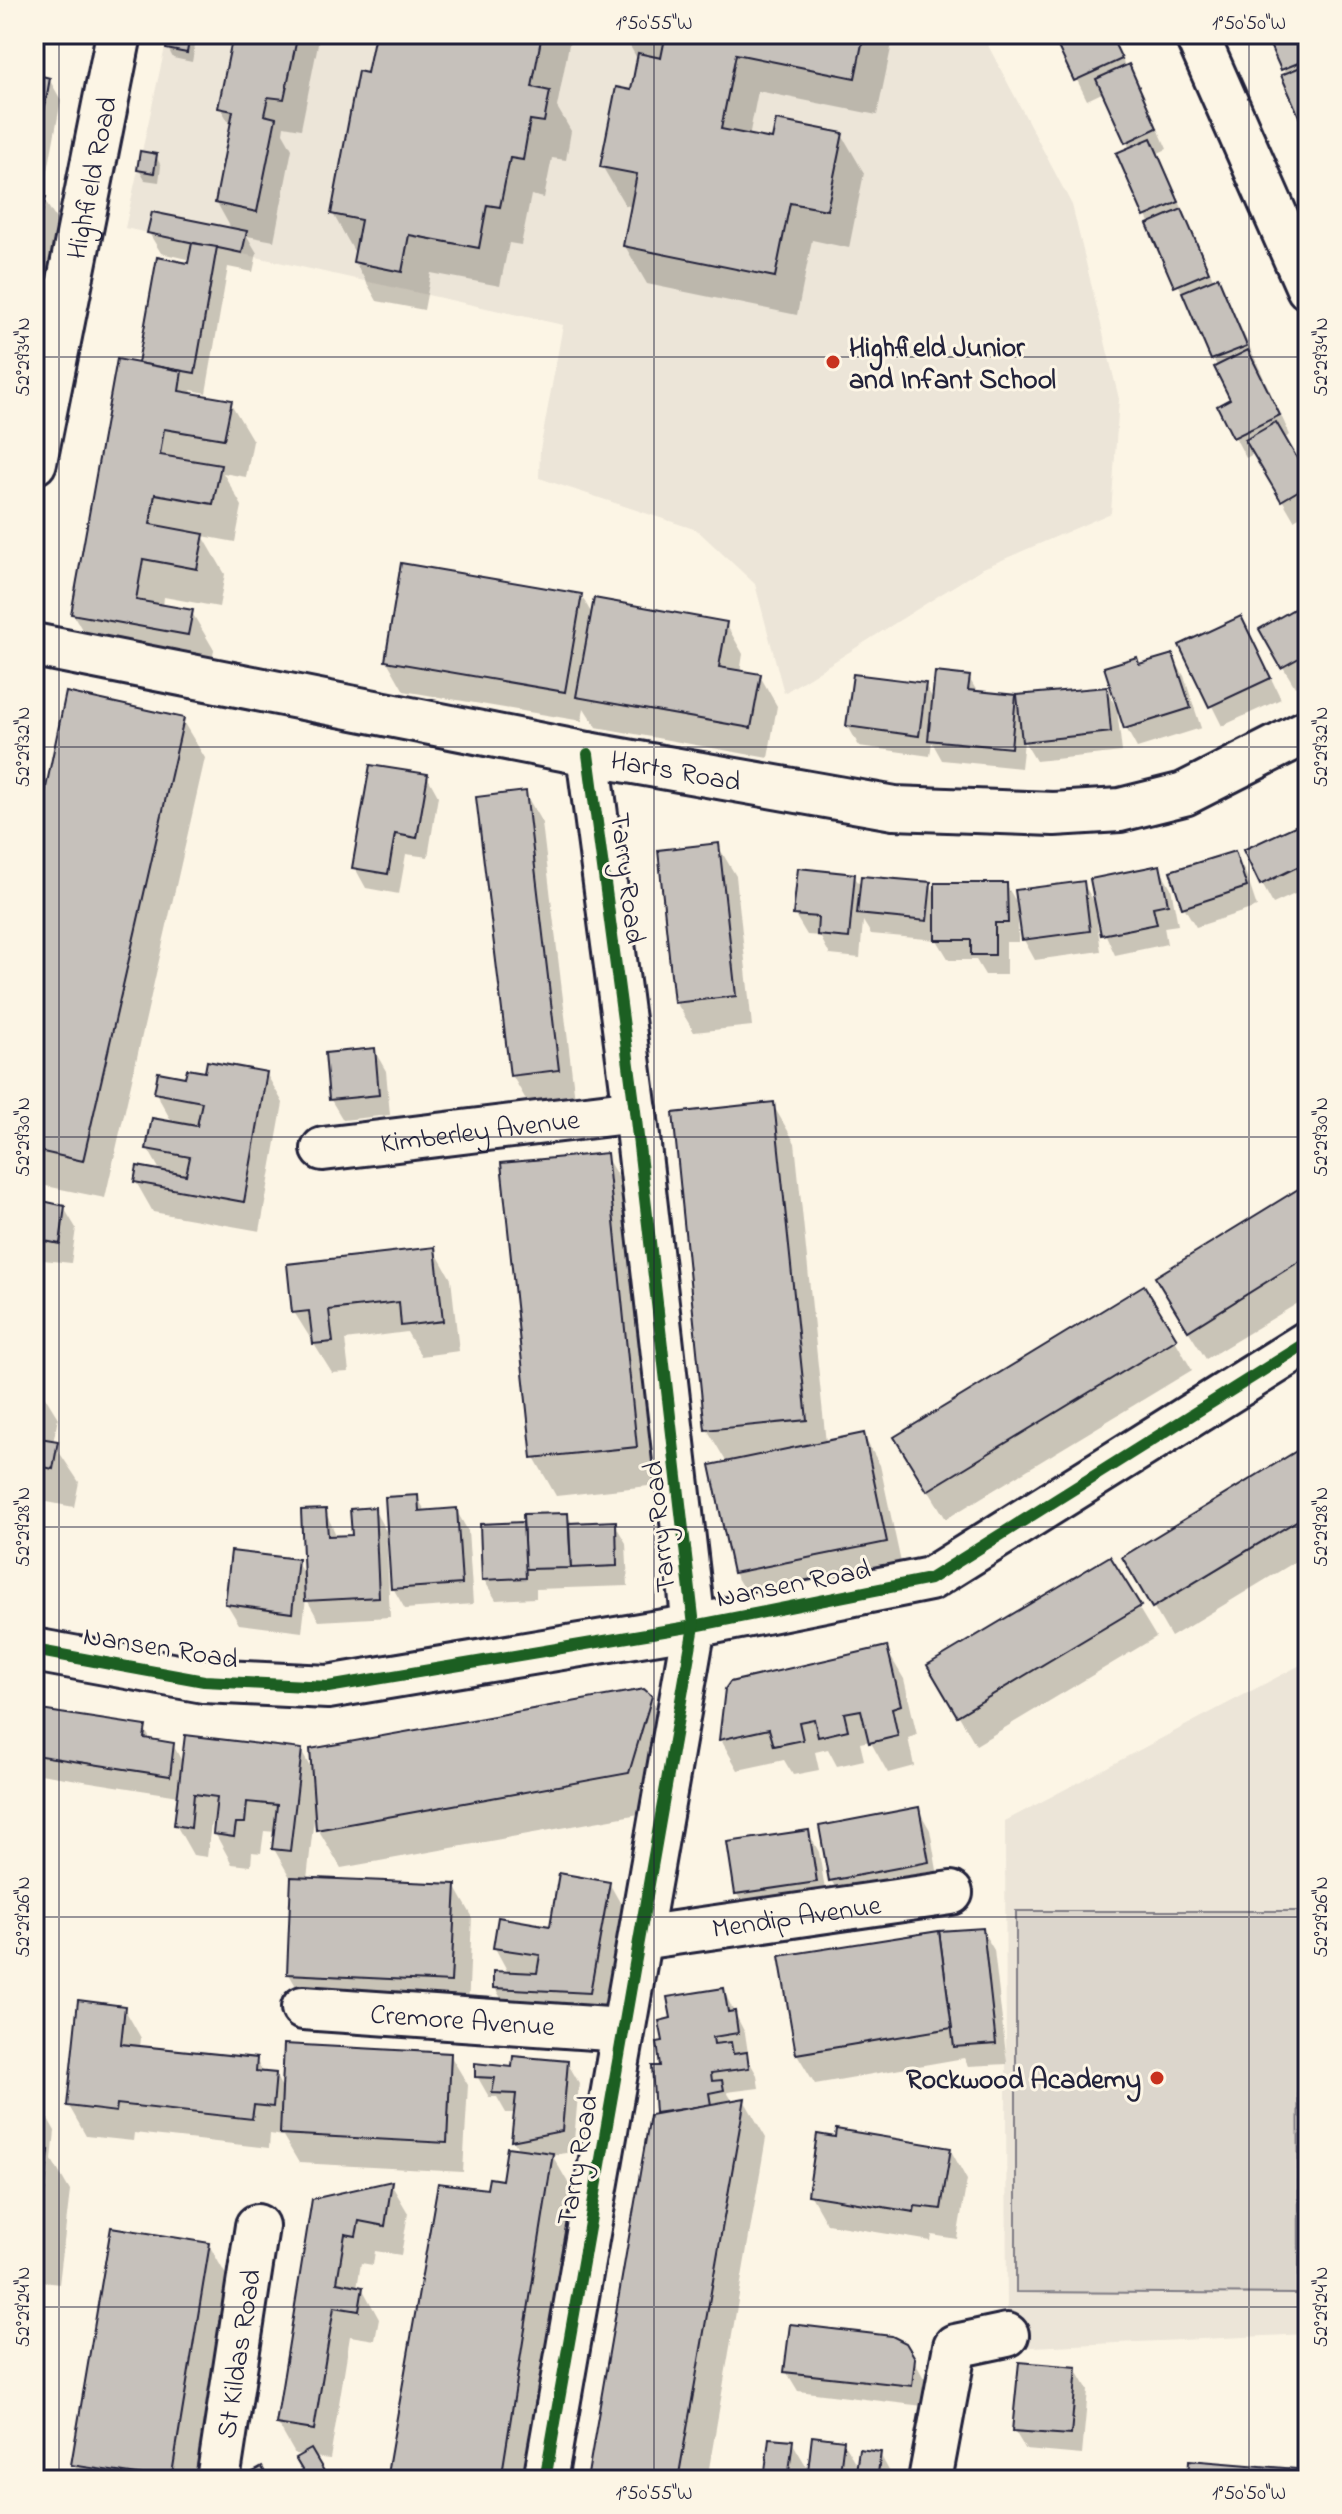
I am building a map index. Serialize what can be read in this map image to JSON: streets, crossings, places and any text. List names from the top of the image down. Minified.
{"streets":{"main road":["Highfield Road"],"street":["Harts Road","Tarry Road","Kimberley Avenue","Nansen Road","Mendip Avenue","Cremore Avenue","St Kildas Road"]},"crossings":[["Harts Road","Tarry Road"],["Tarry Road","Kimberley Avenue"],["Tarry Road","Nansen Road"],["Tarry Road","Mendip Avenue"],["Tarry Road","Cremore Avenue"]],"places":["Highfield Junior and Infant School","Rockwood Academy"],"coordinates":["1°50'55\"W","1°50'50\"W","52°29'34\"N","52°29'32\"N","52°29'30\"N","52°29'28\"N","52°29'26\"N","52°29'24\"N"]}
